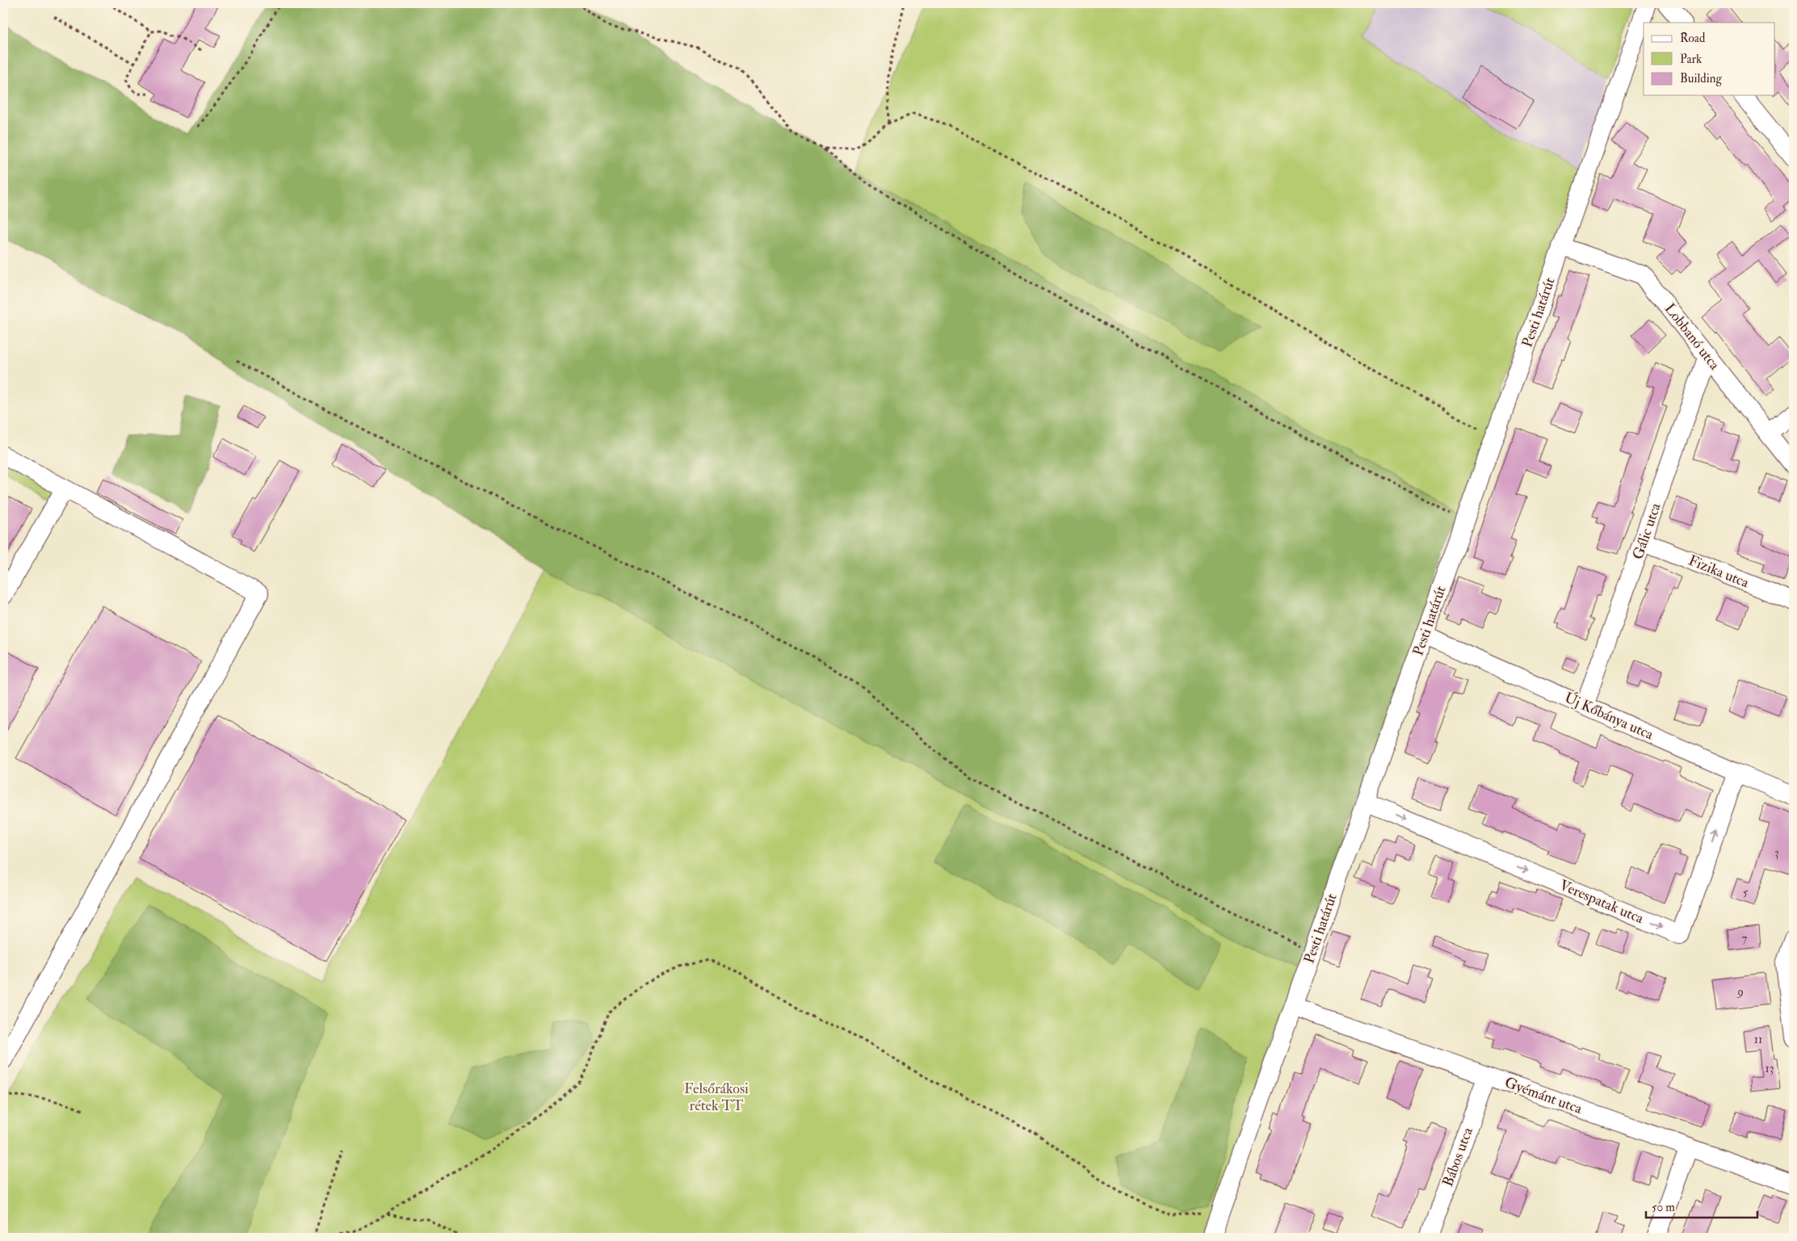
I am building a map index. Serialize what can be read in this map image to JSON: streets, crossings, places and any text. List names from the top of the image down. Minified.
{"streets":{"street":["Pesti határút","Lobbanó utca","Gálic utca","Fizika utca","Új Kőbánya utca","Verespatak utca","Gyémánt utca","Bábos utca"]},"crossings":[["Pesti határút","Lobbanó utca"],["Pesti határút","Új Kőbánya utca"],["Pesti határút","Verespatak utca"],["Pesti határút","Gyémánt utca"],["Lobbanó utca","Gálic utca"],["Gálic utca","Fizika utca"],["Gálic utca","Új Kőbánya utca"],["Új Kőbánya utca","Verespatak utca"],["Gyémánt utca","Bábos utca"]],"parks":["Felsőrákosi rétek TT"],"house_numbers":["3","5","7","9","11","13"],"legend":["Road","Park","Building"],"scale_bar":"50 m"}
